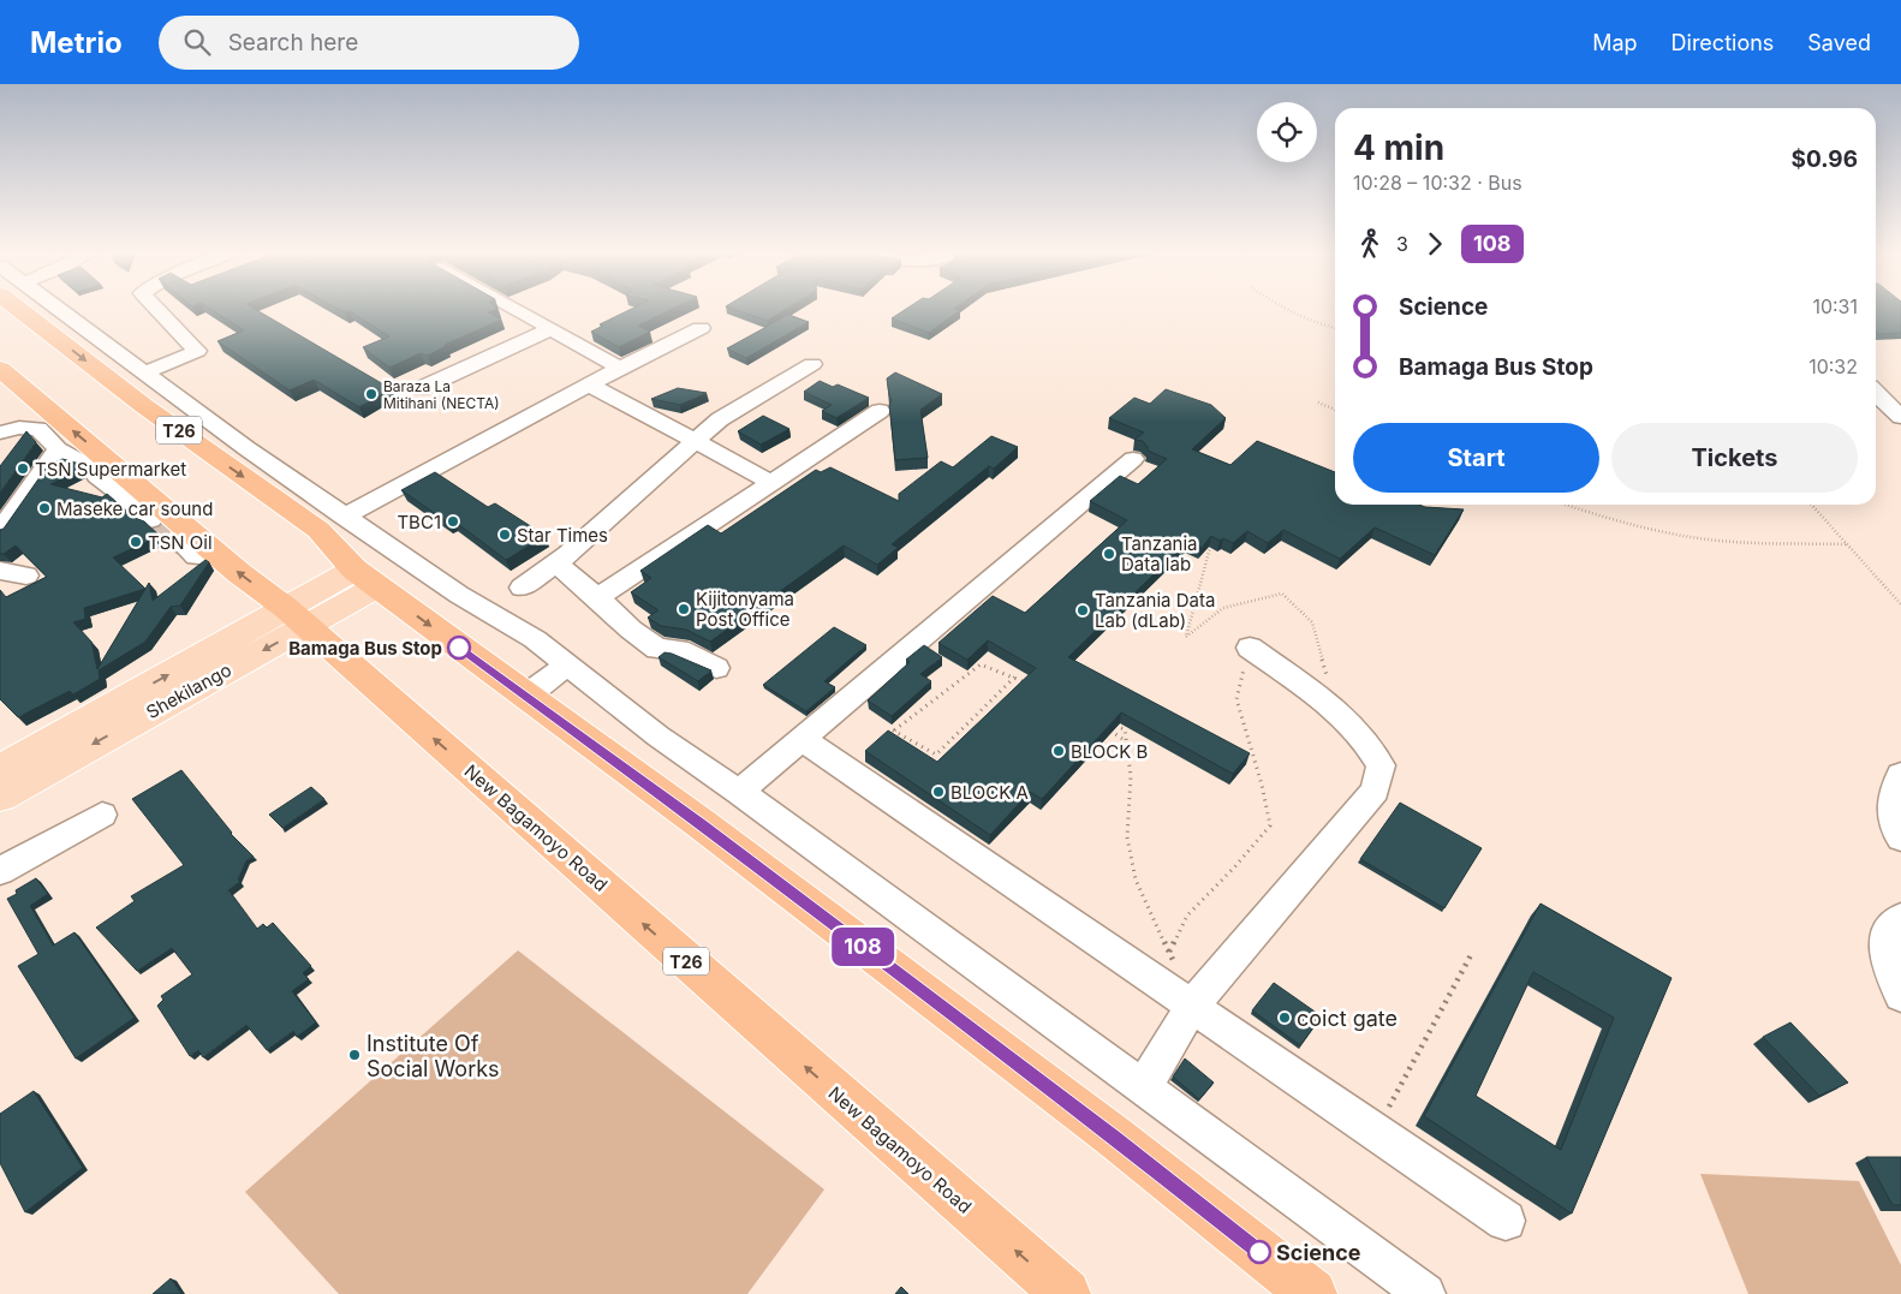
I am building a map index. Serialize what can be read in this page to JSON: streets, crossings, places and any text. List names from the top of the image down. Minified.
{"streets":{"highway":["T26","New Bagamoyo Road"],"main road":["Shekilango"]},"crossings":[["T26","Shekilango"],["Shekilango","New Bagamoyo Road"]],"places":["Baraza La Mitihani (NECTA)","TSN Supermarket","Maseke car sound","TBC1","Star Times","TSN Oil","Tanzania Data lab","Kijitonyama Post Office","Tanzania Data Lab (dLab)","Bamaga Bus Stop","BLOCK B","BLOCK A","coict gate","Institute Of Social Works","Science"],"lines":["bus line 108"],"page":{"header":"Metrio","search":"Search here","nav":["Map","Directions","Saved"],"on_map":"108","heading":["4 min","10:28 – 10:32 · Bus","$0.96"],"legs":["3","108"],"list":[{"name":"Science","value":"10:31"},{"name":"Bamaga Bus Stop","value":"10:32"}],"buttons":["Start","Tickets"]}}
